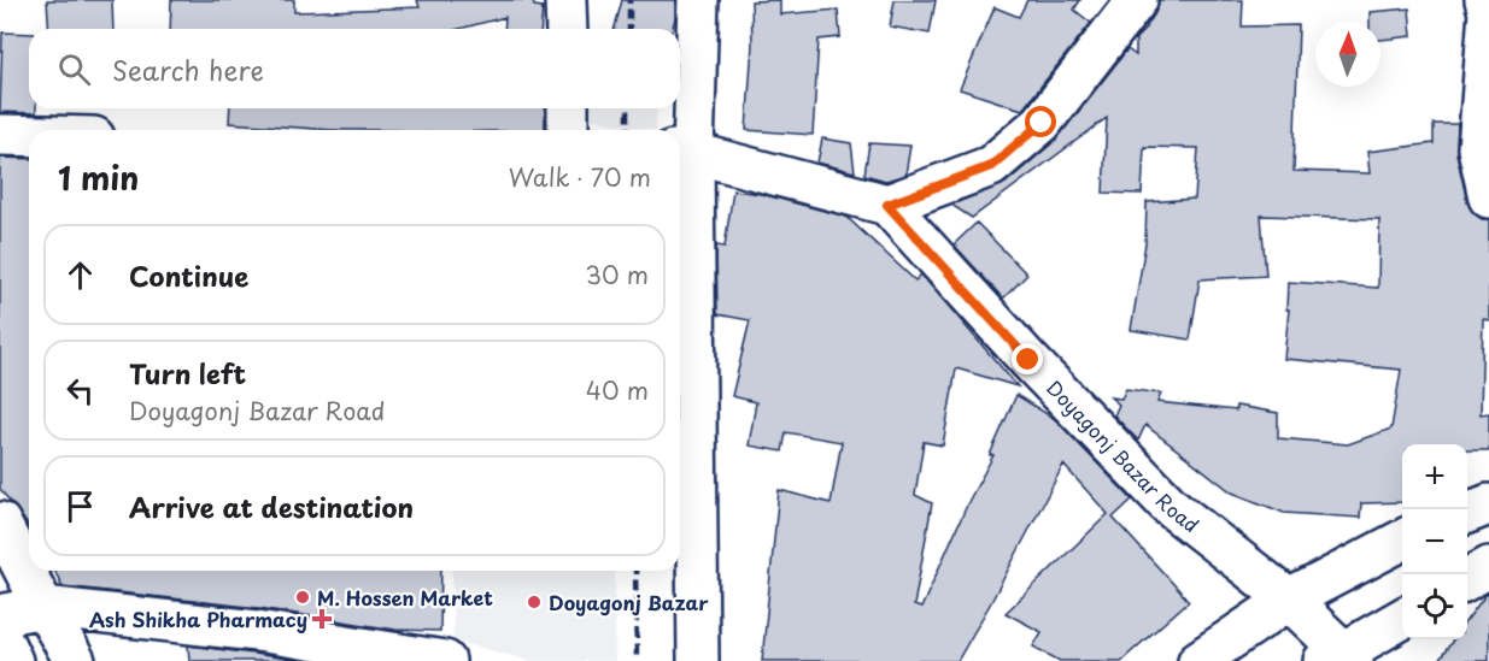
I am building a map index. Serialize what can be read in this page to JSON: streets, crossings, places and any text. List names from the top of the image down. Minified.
{"streets":{"street":["Doyagonj Bazar Road"]},"places":{"other":["M. Hossen Market","Doyagonj Bazar"],"health":["Ash Shikha Pharmacy"]},"north":"top","page":{"search":"Search here","heading":["1 min","Walk · 70 m"],"list":[["Continue","30 m"],["Turn left","Doyagonj Bazar Road","40 m"],"Arrive at destination"],"map_buttons":["+","−"]}}
